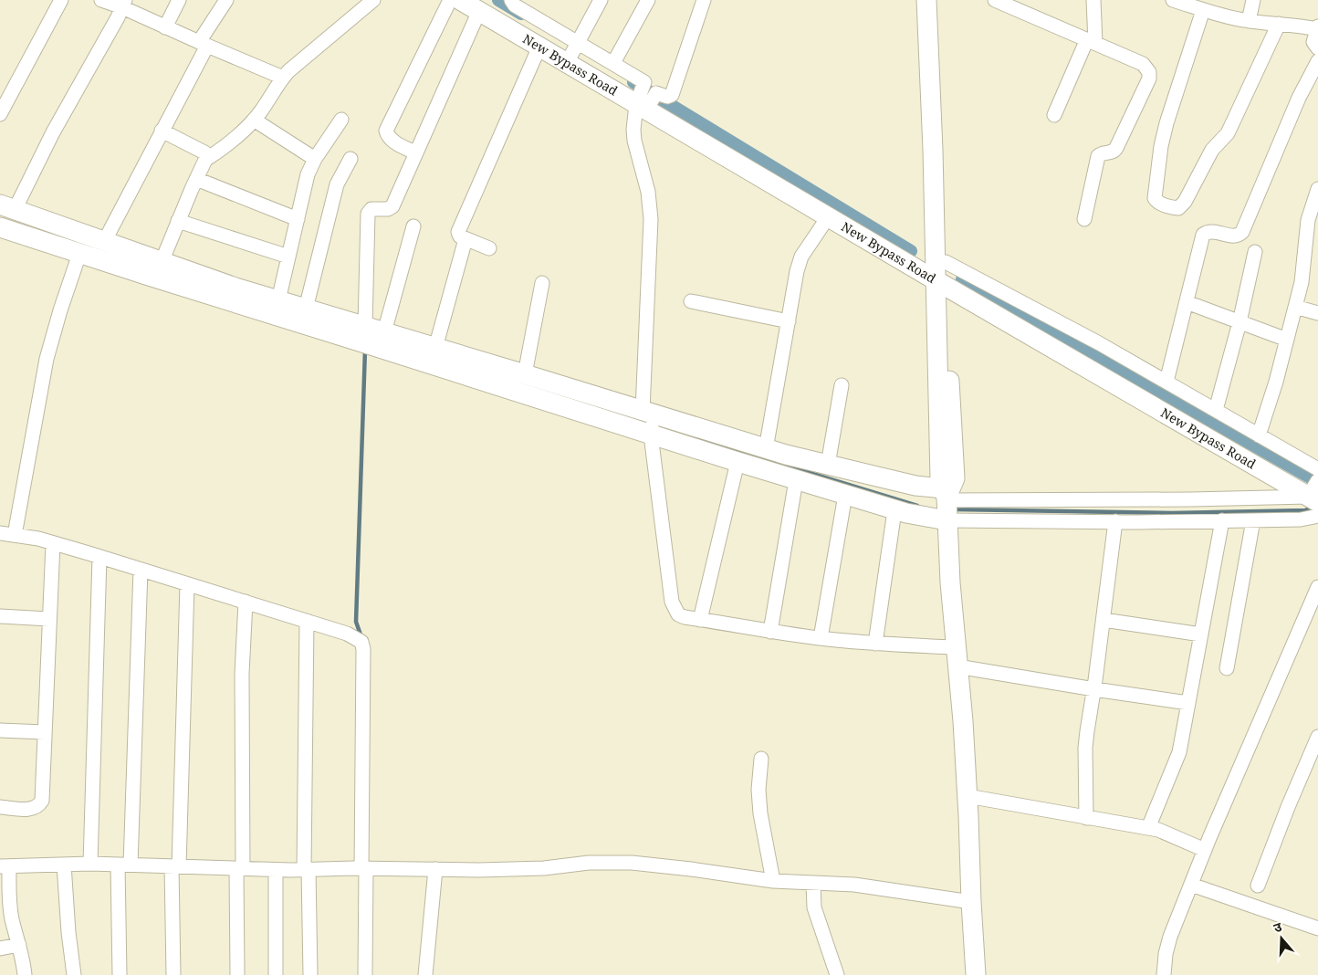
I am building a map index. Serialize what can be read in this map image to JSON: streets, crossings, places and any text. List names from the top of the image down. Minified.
{"streets":{"street":["New Bypass Road"]},"north":"top"}
